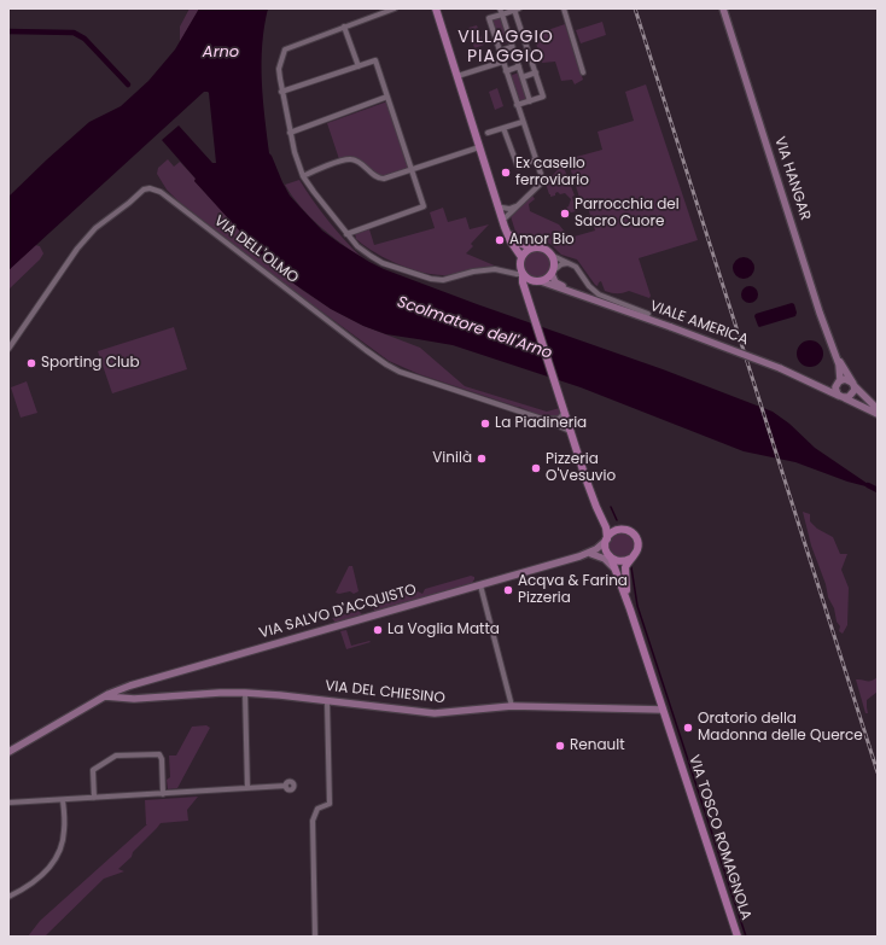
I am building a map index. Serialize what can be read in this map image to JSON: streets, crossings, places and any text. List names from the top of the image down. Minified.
{"streets":{"main road":["VIA TOSCO ROMAGNOLA"],"street":["VIA HANGAR","VIA DELL'OLMO","VIALE AMERICA","VIA SALVO D'ACQUISTO","VIA DEL CHIESINO"]},"crossings":[["VIA HANGAR","VIALE AMERICA"],["VIA SALVO D'ACQUISTO","VIA DEL CHIESINO"],["VIA DEL CHIESINO","VIA TOSCO ROMAGNOLA"]],"districts":["VILLAGGIO PIAGGIO"],"water":["Arno","Scolmatore dell'Arno"],"places":["Ex casello ferroviario","Parrocchia del Sacro Cuore","Amor Bio","Sporting Club","La Piadineria","Vinilà","Pizzeria O'Vesuvio","Acqva & Farina Pizzeria","La Voglia Matta","Oratorio della Madonna delle Querce","Renault"]}
